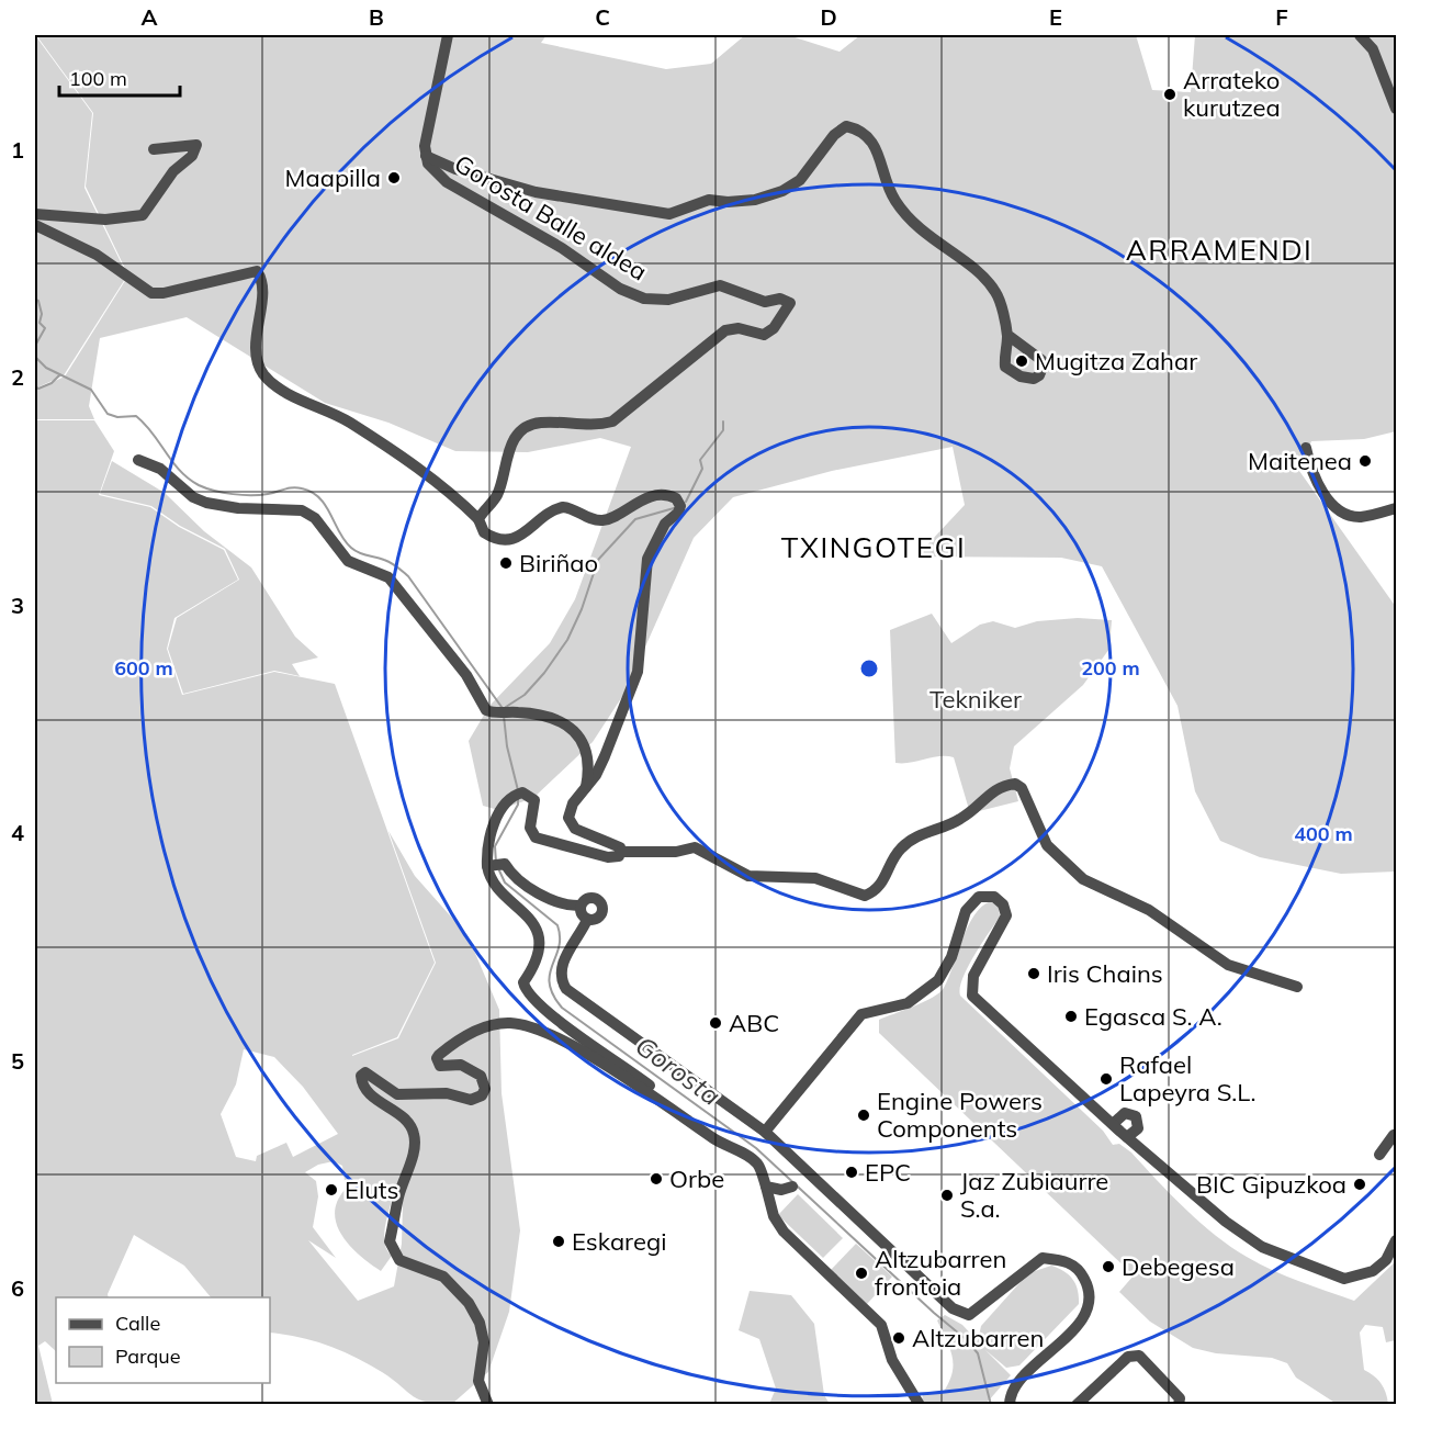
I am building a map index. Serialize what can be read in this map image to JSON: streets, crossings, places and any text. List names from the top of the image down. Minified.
{"streets":{"street":["Gorosta Balle aldea"]},"districts":["ARRAMENDI","TXINGOTEGI"],"water":["Gorosta"],"parks":["Tekniker"],"places":["Arrateko kurutzea","Maapilla","Mugitza Zahar","Maitenea","Biriñao","Iris Chains","Egasca S. A.","ABC","Rafael Lapeyra S.L.","Engine Powers Components","EPC","Orbe","BIC Gipuzkoa","Eluts","Jaz Zubiaurre S.a.","Eskaregi","Debegesa","Altzubarren frontoia","Altzubarren"],"legend":["Calle","Parque"],"scale_bar":"100 m","grid":{"columns":["A","B","C","D","E","F"],"rows":["1","2","3","4","5","6"]},"rings":["200 m","600 m","400 m"]}
